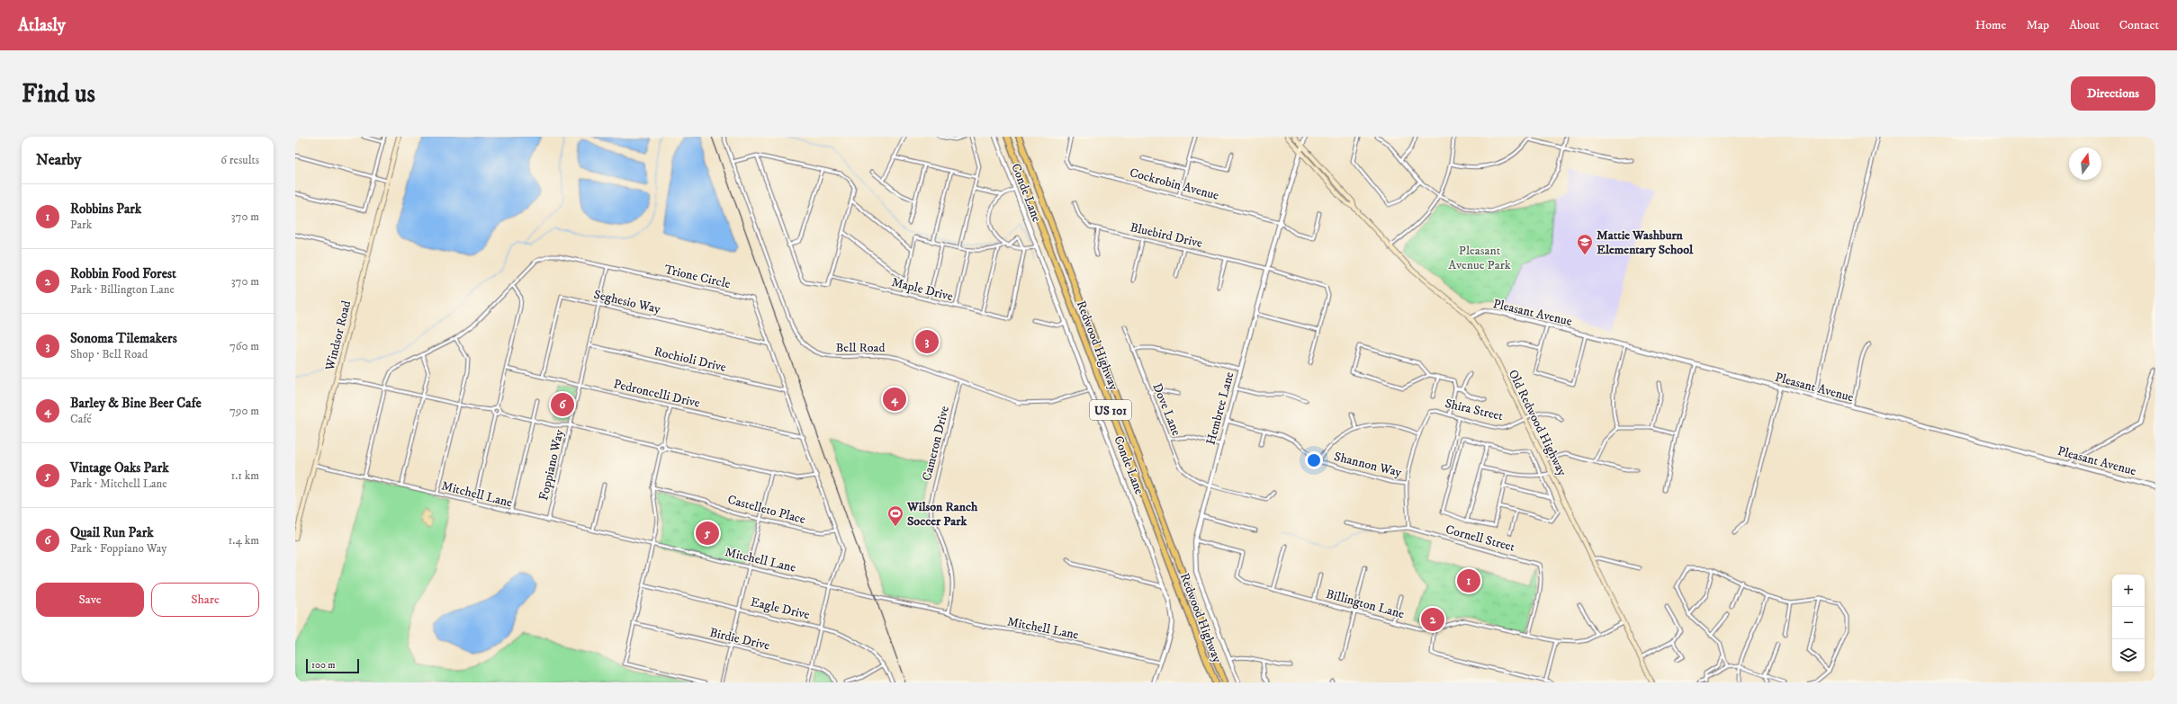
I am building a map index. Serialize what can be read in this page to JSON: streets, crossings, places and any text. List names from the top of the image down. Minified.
{"streets":{"highway":["Redwood Highway","US 101"],"main road":["Windsor Road","Old Redwood Highway"],"street":["Cockrobin Avenue","Conde Lane","Bluebird Drive","Trione Circle","Maple Drive","Seghesio Way","Pleasant Avenue","Bell Road","Rochioli Drive","Pedroncelli Drive","Hembree Lane","Dove Lane","Shira Street","Cameron Drive","Shannon Way","Foppiano Way","Mitchell Lane","Castelleto Place","Cornell Street","Billington Lane","Eagle Drive","Birdie Drive"]},"crossings":[["Cockrobin Avenue","Hembree Lane"],["Conde Lane","Bell Road"],["Conde Lane","Mitchell Lane"],["Bluebird Drive","Hembree Lane"],["Trione Circle","Seghesio Way"],["Trione Circle","Rochioli Drive"],["Trione Circle","Pedroncelli Drive"],["Trione Circle","Foppiano Way"],["Trione Circle","Mitchell Lane"],["Trione Circle","Castelleto Place"],["Trione Circle","Eagle Drive"],["Trione Circle","Birdie Drive"],["Seghesio Way","Pedroncelli Drive"],["Seghesio Way","Foppiano Way"],["Pleasant Avenue","Old Redwood Highway"],["Windsor Road","Mitchell Lane"],["Bell Road","Cameron Drive"],["Rochioli Drive","Foppiano Way"],["Pedroncelli Drive","Foppiano Way"],["Hembree Lane","Dove Lane"],["Hembree Lane","Old Redwood Highway"],["Hembree Lane","Shannon Way"],["Hembree Lane","Billington Lane"],["Shira Street","Old Redwood Highway"],["Shira Street","Shannon Way"],["Shira Street","Cornell Street"],["Old Redwood Highway","Billington Lane"],["Cameron Drive","Mitchell Lane"],["Foppiano Way","Mitchell Lane"],["Cornell Street","Billington Lane"]],"parks":["Pleasant Avenue Park"],"places":{"school or university":["Mattie Washburn Elementary School"],"sports":["Wilson Ranch Soccer Park"]},"scale_bar":"100 m","north":"top","page":{"header":"Atlasly","nav":["Home","Map","About","Contact"],"buttons":["Directions",["Save","Share"]],"title":"Find us","heading":["Nearby","6 results"],"list":[{"mark":"1","name":"Robbins Park","note":"Park","value":"370 m"},{"mark":"2","name":"Robbin Food Forest","note":"Park · Billington Lane","value":"370 m"},{"mark":"3","name":"Sonoma Tilemakers","note":"Shop · Bell Road","value":"760 m"},{"mark":"4","name":"Barley & Bine Beer Cafe","note":"Café","value":"790 m"},{"mark":"5","name":"Vintage Oaks Park","note":"Park · Mitchell Lane","value":"1.1 km"},{"mark":"6","name":"Quail Run Park","note":"Park · Foppiano Way","value":"1.4 km"}],"pins":["3","4","6","5","1","2"],"map_buttons":["+","−"],"scale":"100 m"}}
